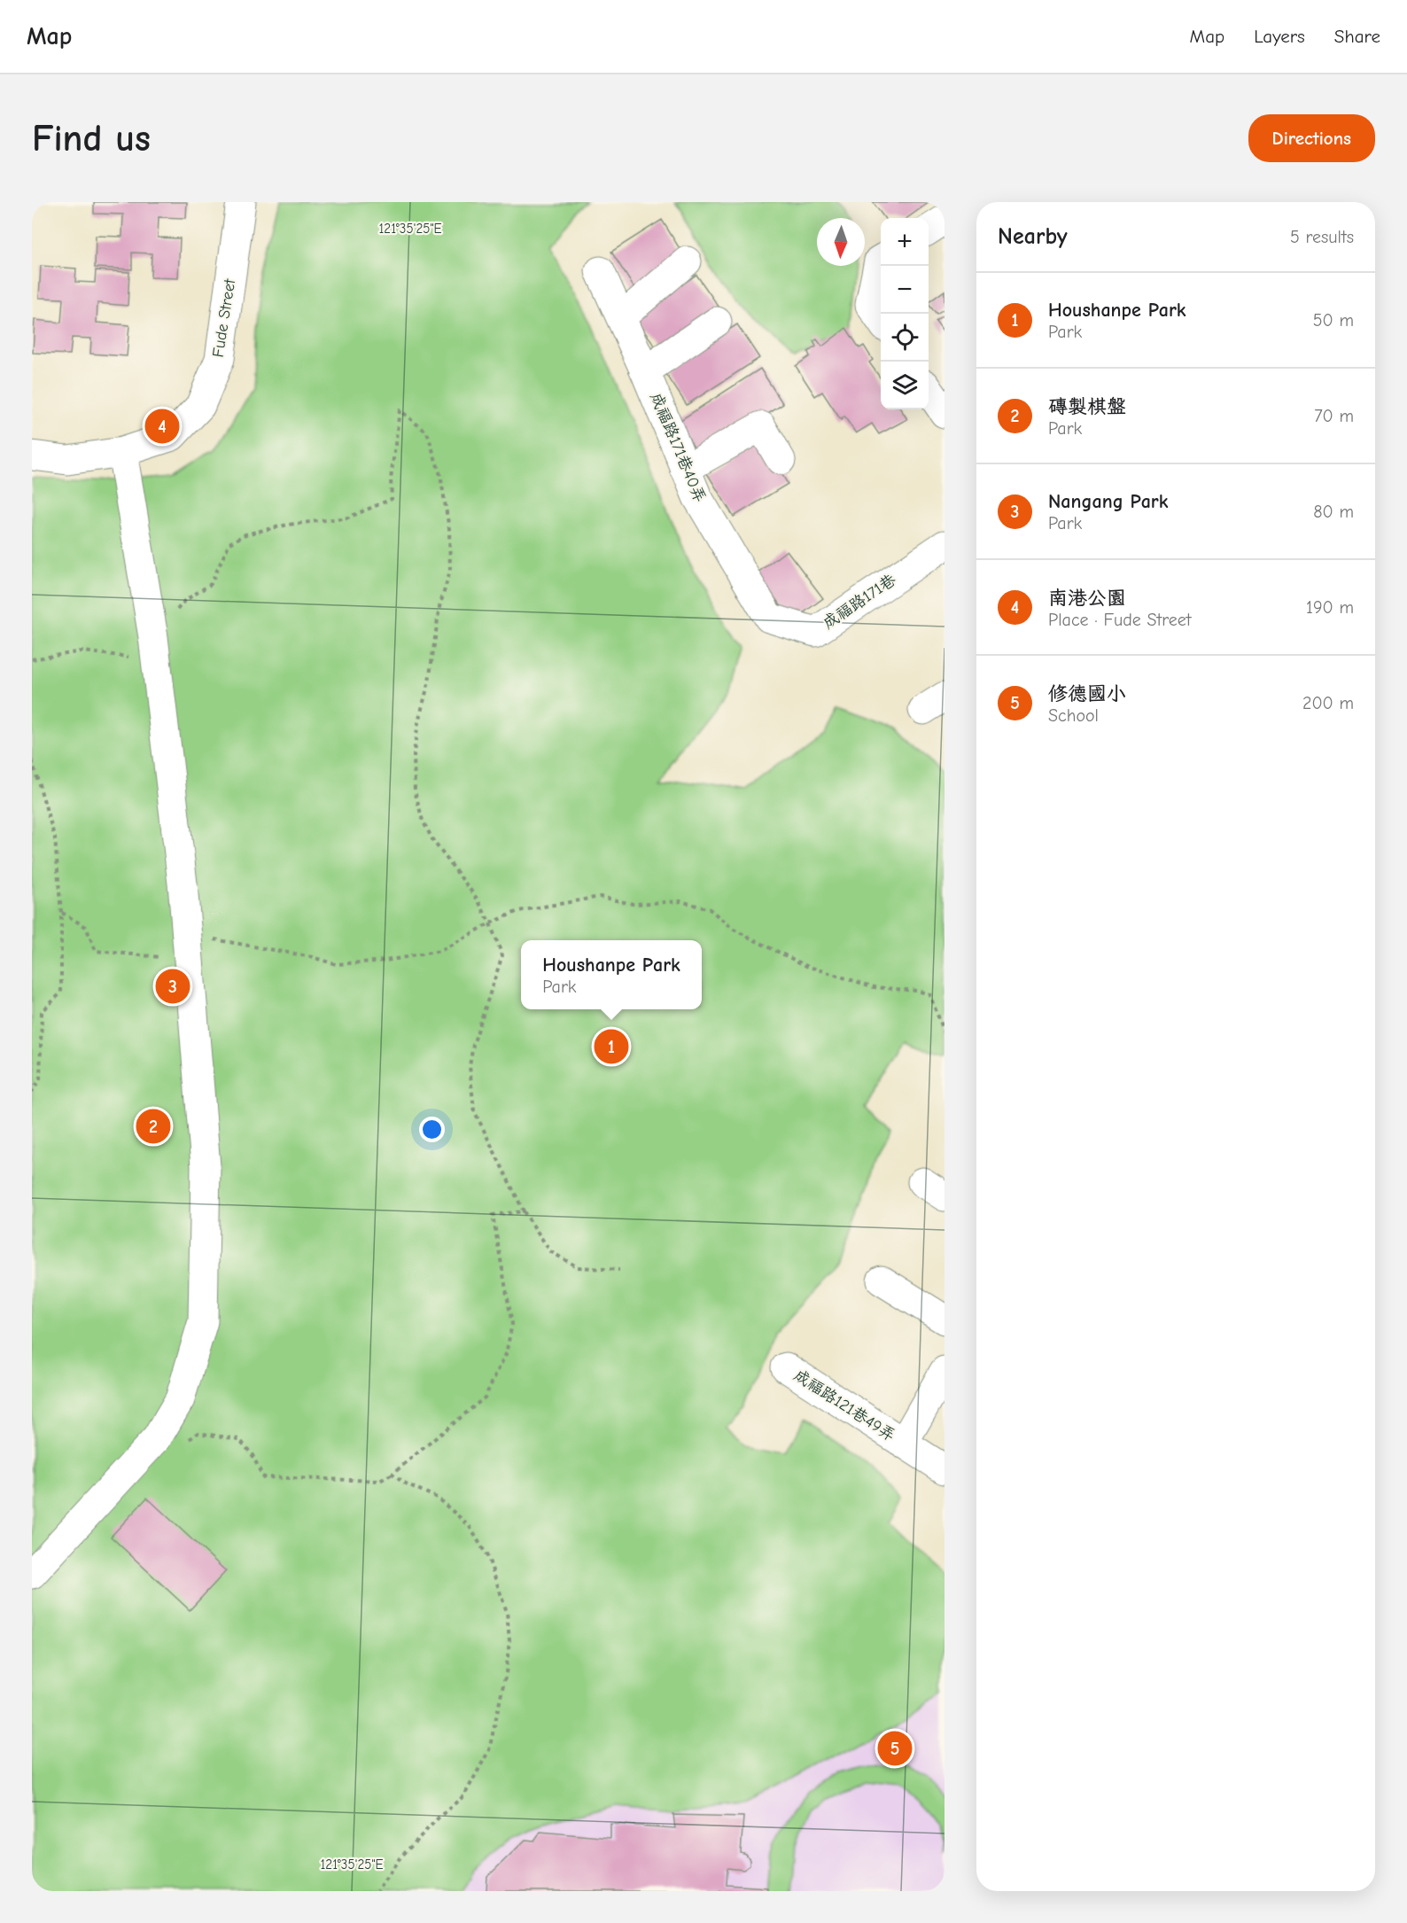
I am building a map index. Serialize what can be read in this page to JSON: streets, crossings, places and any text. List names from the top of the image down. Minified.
{"streets":{"street":["Fude Street","成福路171巷40弄","成福路171巷","成福路121巷49弄"]},"crossings":[["成福路171巷40弄","成福路171巷"]],"north":"bottom","page":{"header":"Map","nav":["Map","Layers","Share"],"buttons":"Directions","title":"Find us","heading":["Nearby","5 results"],"map_buttons":["+","−"],"list":[{"mark":"1","name":"Houshanpe Park","note":"Park","value":"50 m"},{"mark":"2","name":"磚製棋盤","note":"Park","value":"70 m"},{"mark":"3","name":"Nangang Park","note":"Park","value":"80 m"},{"mark":"4","name":"南港公園","note":"Place · Fude Street","value":"190 m"},{"mark":"5","name":"修德國小","note":"School","value":"200 m"}],"pins":["4","3","1","2","5"],"popup":["Houshanpe Park","Park"]},"coordinates":["121°35'25\"E"]}
